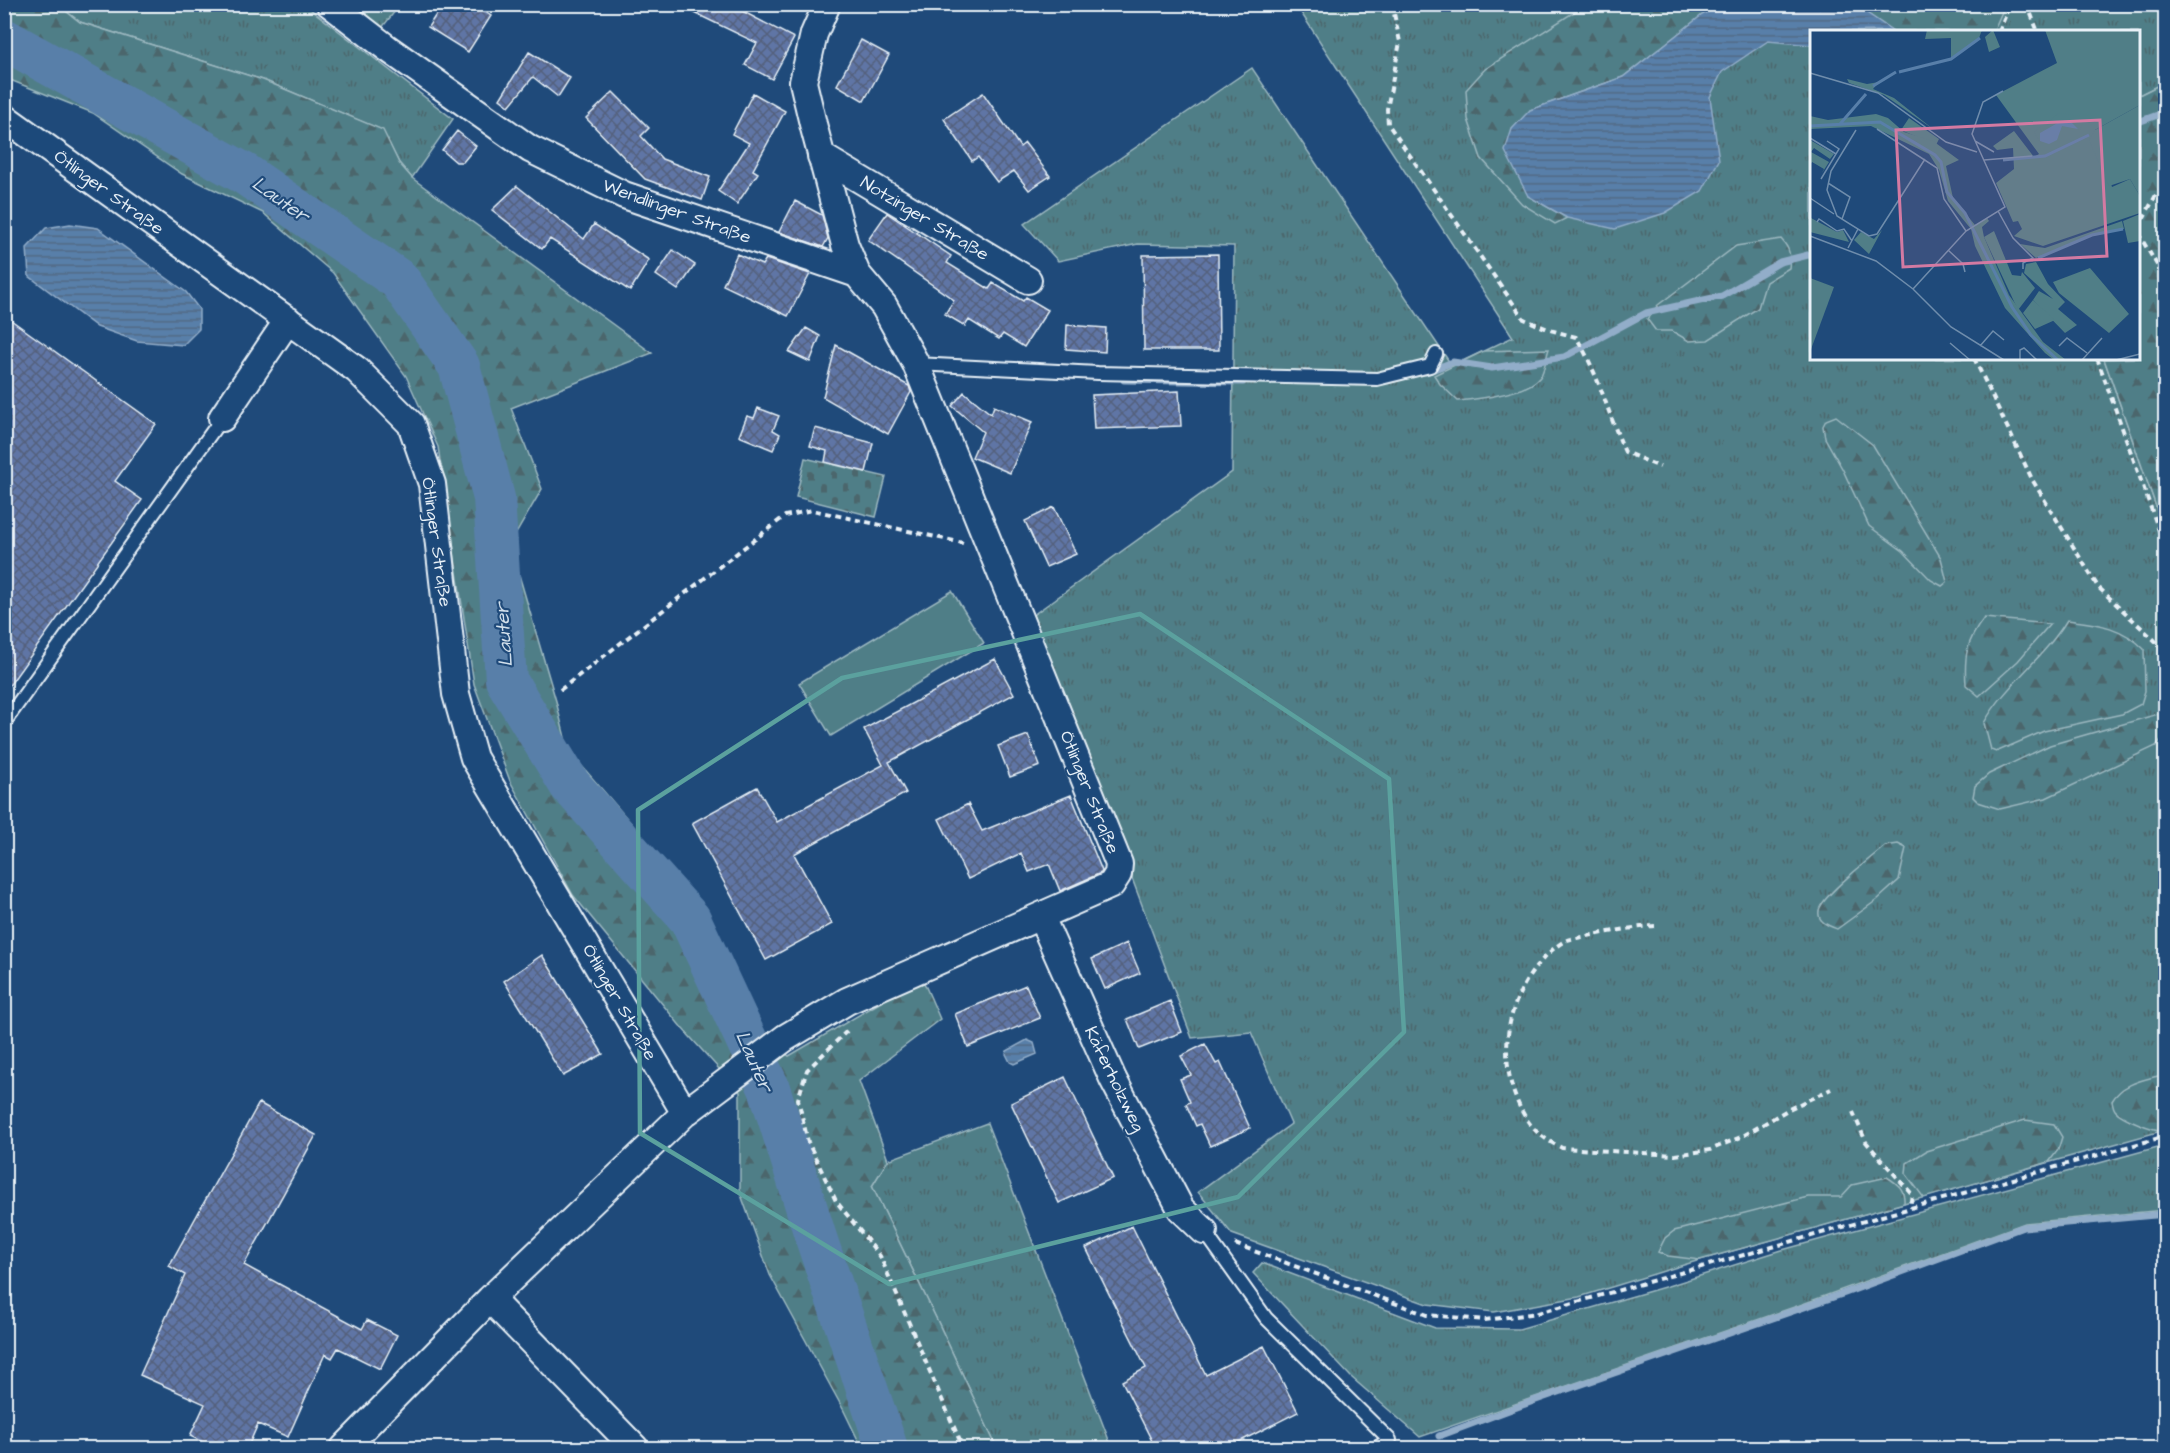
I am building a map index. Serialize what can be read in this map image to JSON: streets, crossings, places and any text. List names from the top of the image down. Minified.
{"streets":{"street":["Ötlinger Straße","Wendlinger Straße","Notzinger Straße","Käferholzweg"]},"crossings":[["Ötlinger Straße","Wendlinger Straße"],["Ötlinger Straße","Notzinger Straße"],["Ötlinger Straße","Käferholzweg"],["Wendlinger Straße","Notzinger Straße"]],"water":["Lauter"]}
